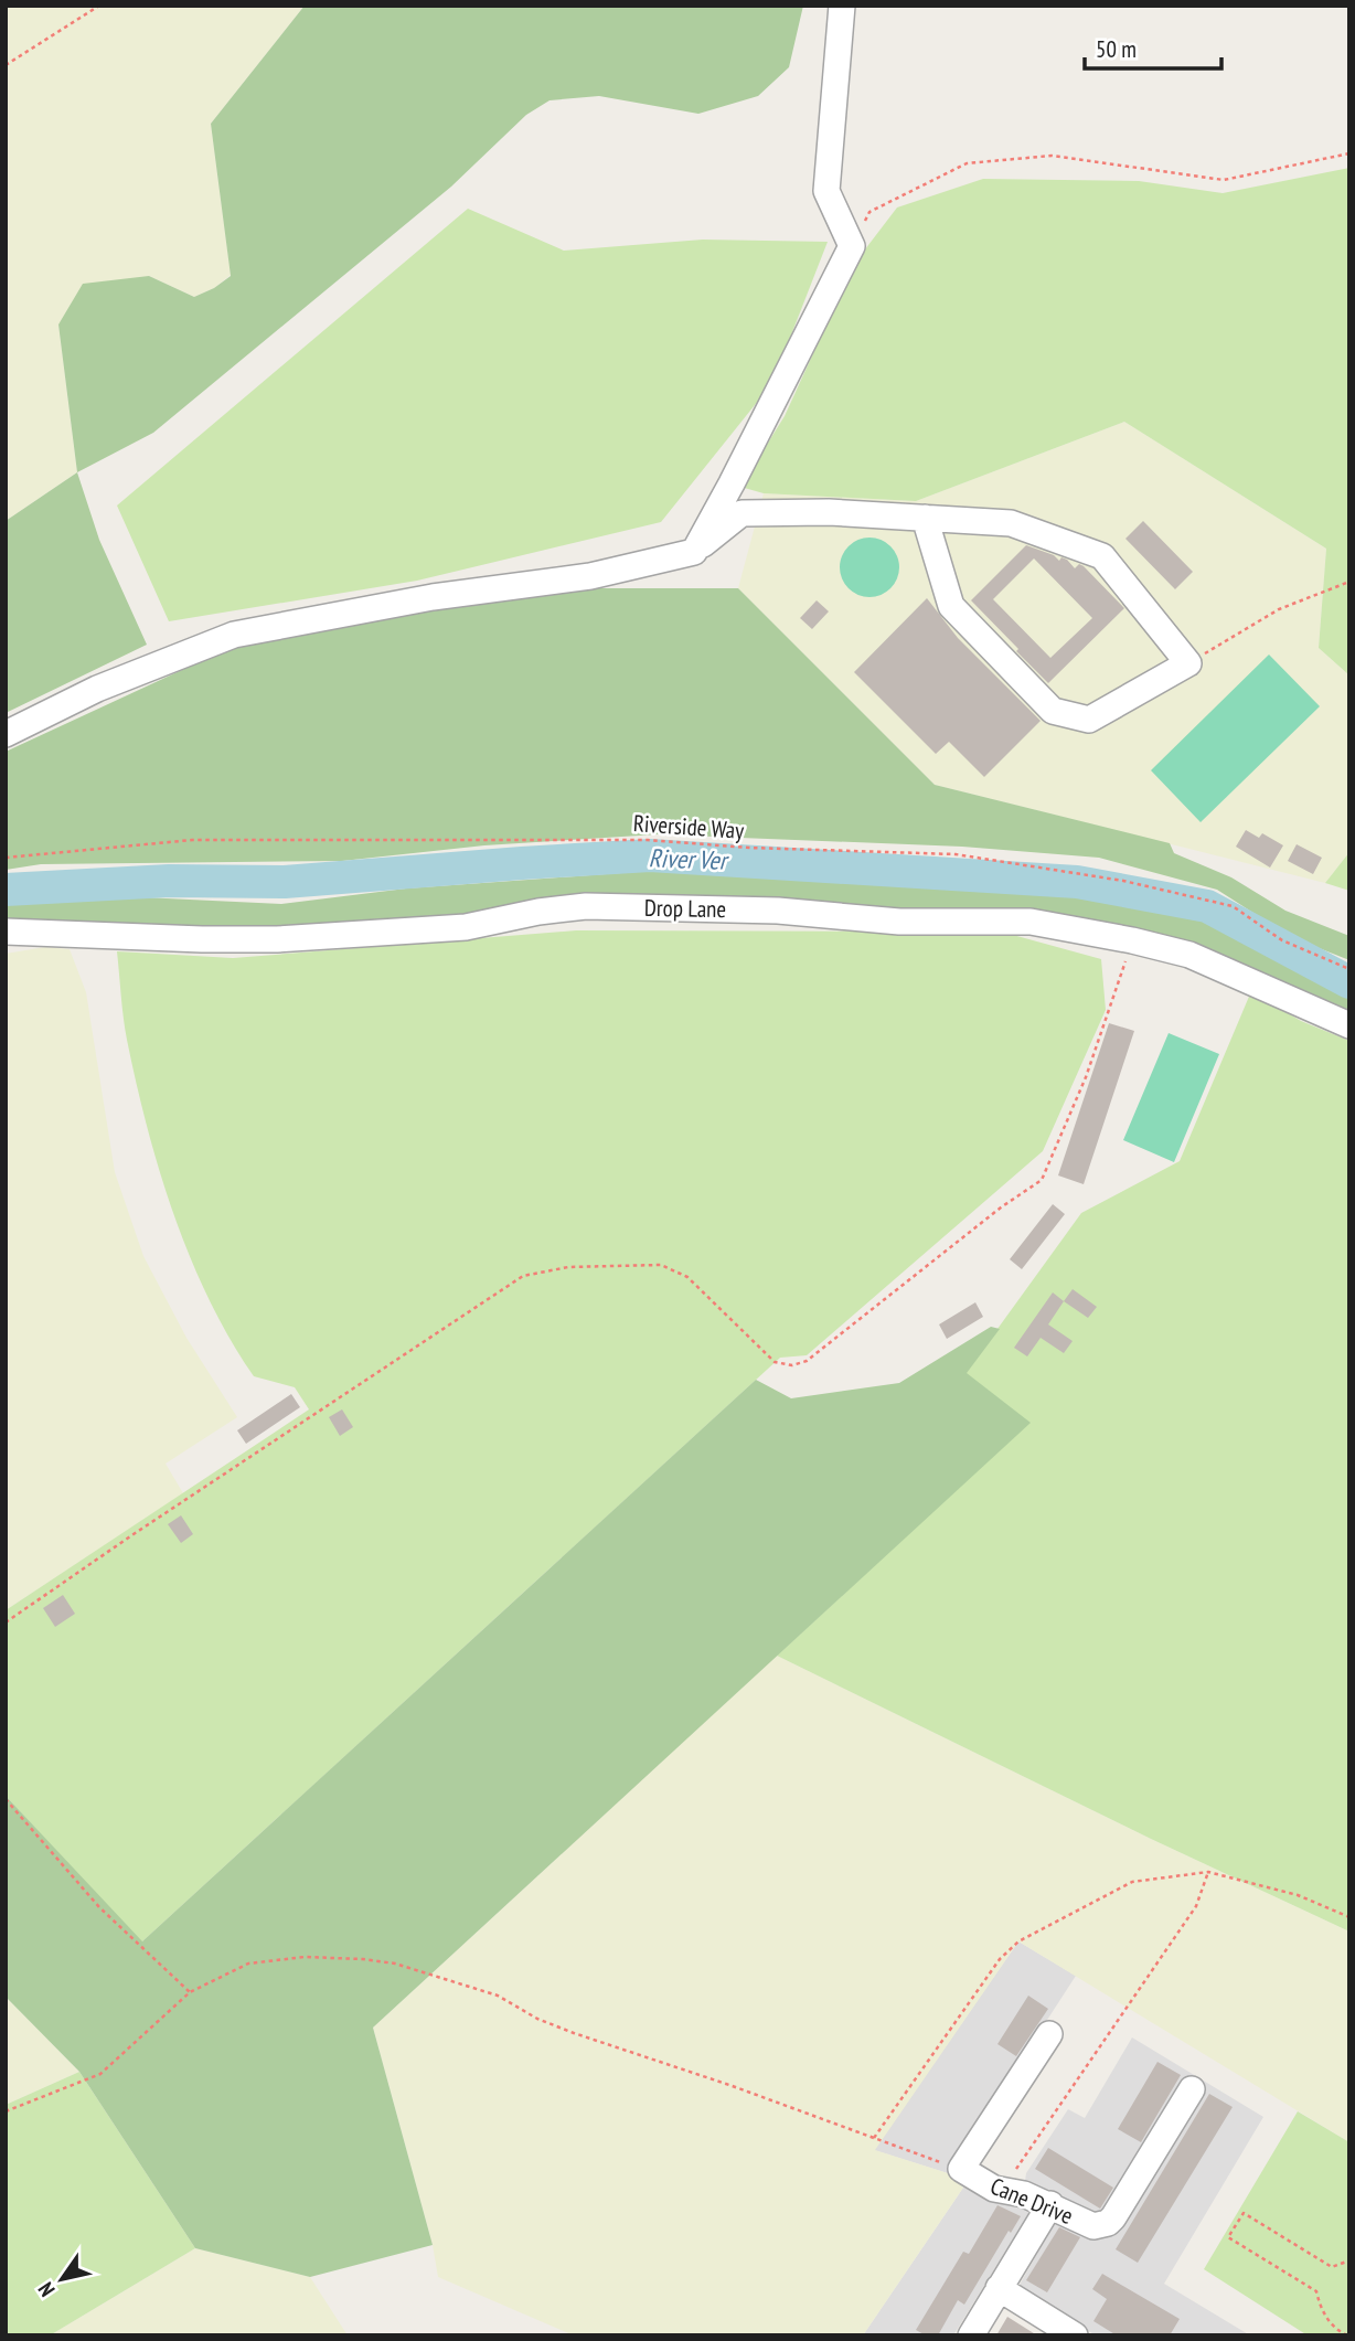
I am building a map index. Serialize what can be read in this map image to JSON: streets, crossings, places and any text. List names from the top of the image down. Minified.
{"streets":{"street":["Drop Lane","Cane Drive"],"path":["Riverside Way"]},"water":["River Ver"],"scale_bar":"50 m","north":"bottom left"}
